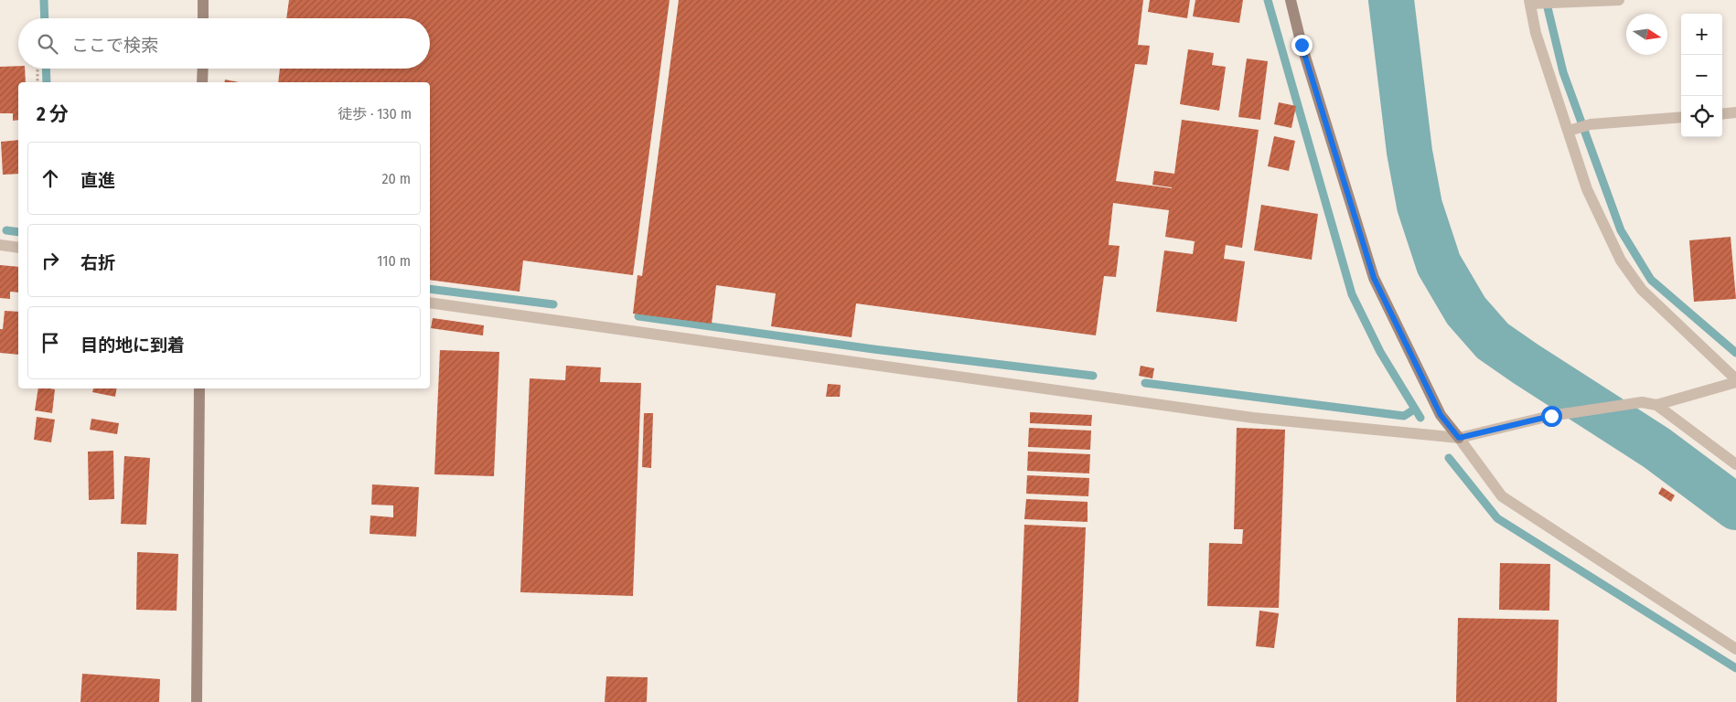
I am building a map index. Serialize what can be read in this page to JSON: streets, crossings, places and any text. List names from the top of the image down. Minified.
{"north":"right","page":{"map_buttons":["+","−"],"search":"ここで検索","heading":["2 分","徒歩 · 130 m"],"list":[["直進","20 m"],["右折","110 m"],"目的地に到着"]}}
